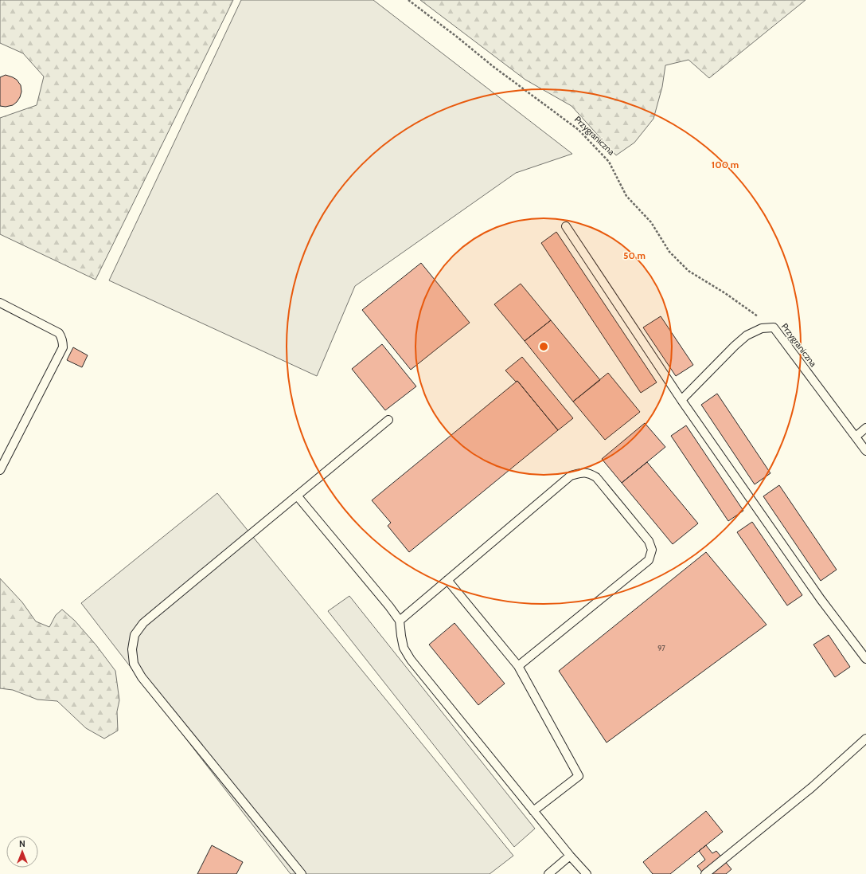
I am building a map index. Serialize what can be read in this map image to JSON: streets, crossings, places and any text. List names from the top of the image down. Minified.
{"streets":{"lane":["Przygraniczna"]},"house_numbers":["97"],"north":"top","rings":["100 m","50 m"]}
